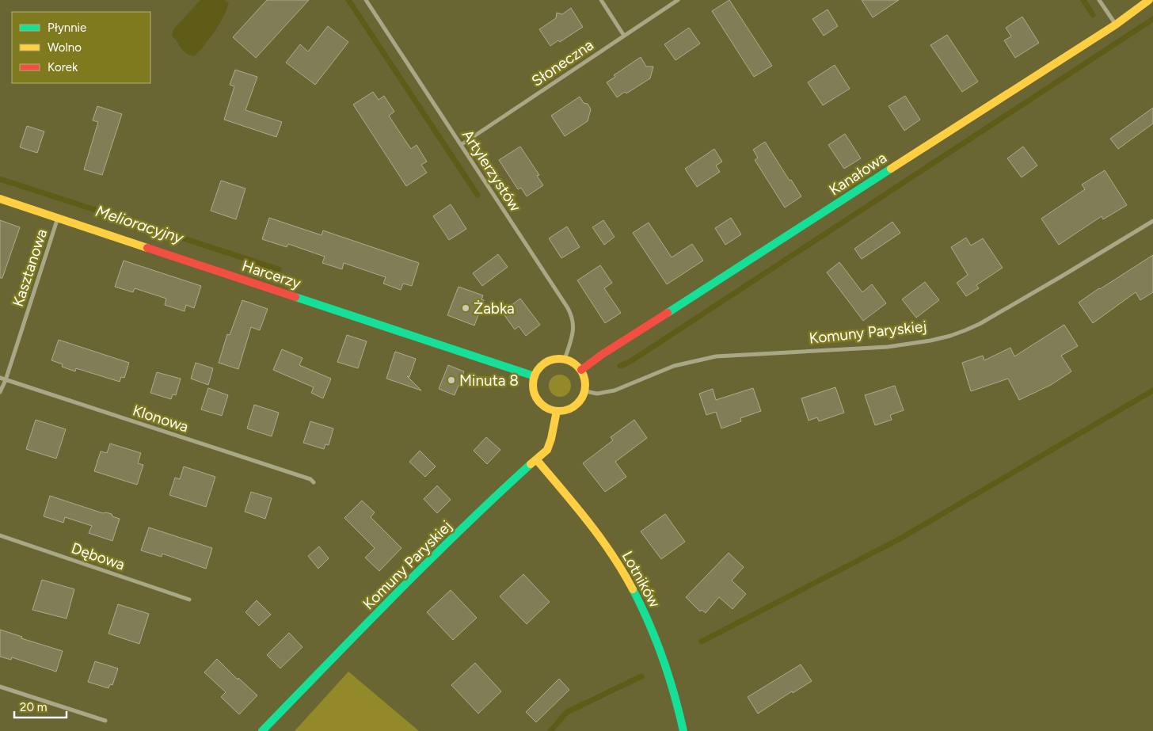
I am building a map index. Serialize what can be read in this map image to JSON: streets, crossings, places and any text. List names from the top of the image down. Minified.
{"streets":{"street":["Słoneczna","Artylerzystów","Kanałowa","Kasztanowa","Harcerzy","Komuny Paryskiej","Klonowa","Dębowa","Lotników"]},"crossings":[["Słoneczna","Artylerzystów"],["Artylerzystów","Kanałowa"],["Artylerzystów","Harcerzy"],["Artylerzystów","Komuny Paryskiej"],["Kanałowa","Harcerzy"],["Kanałowa","Komuny Paryskiej"],["Kasztanowa","Harcerzy"],["Kasztanowa","Klonowa"],["Harcerzy","Komuny Paryskiej"],["Komuny Paryskiej","Lotników"]],"water":["Melioracyjny"],"places":["Żabka","Minuta 8"],"legend":["Płynnie","Wolno","Korek"],"scale_bar":"20 m"}
